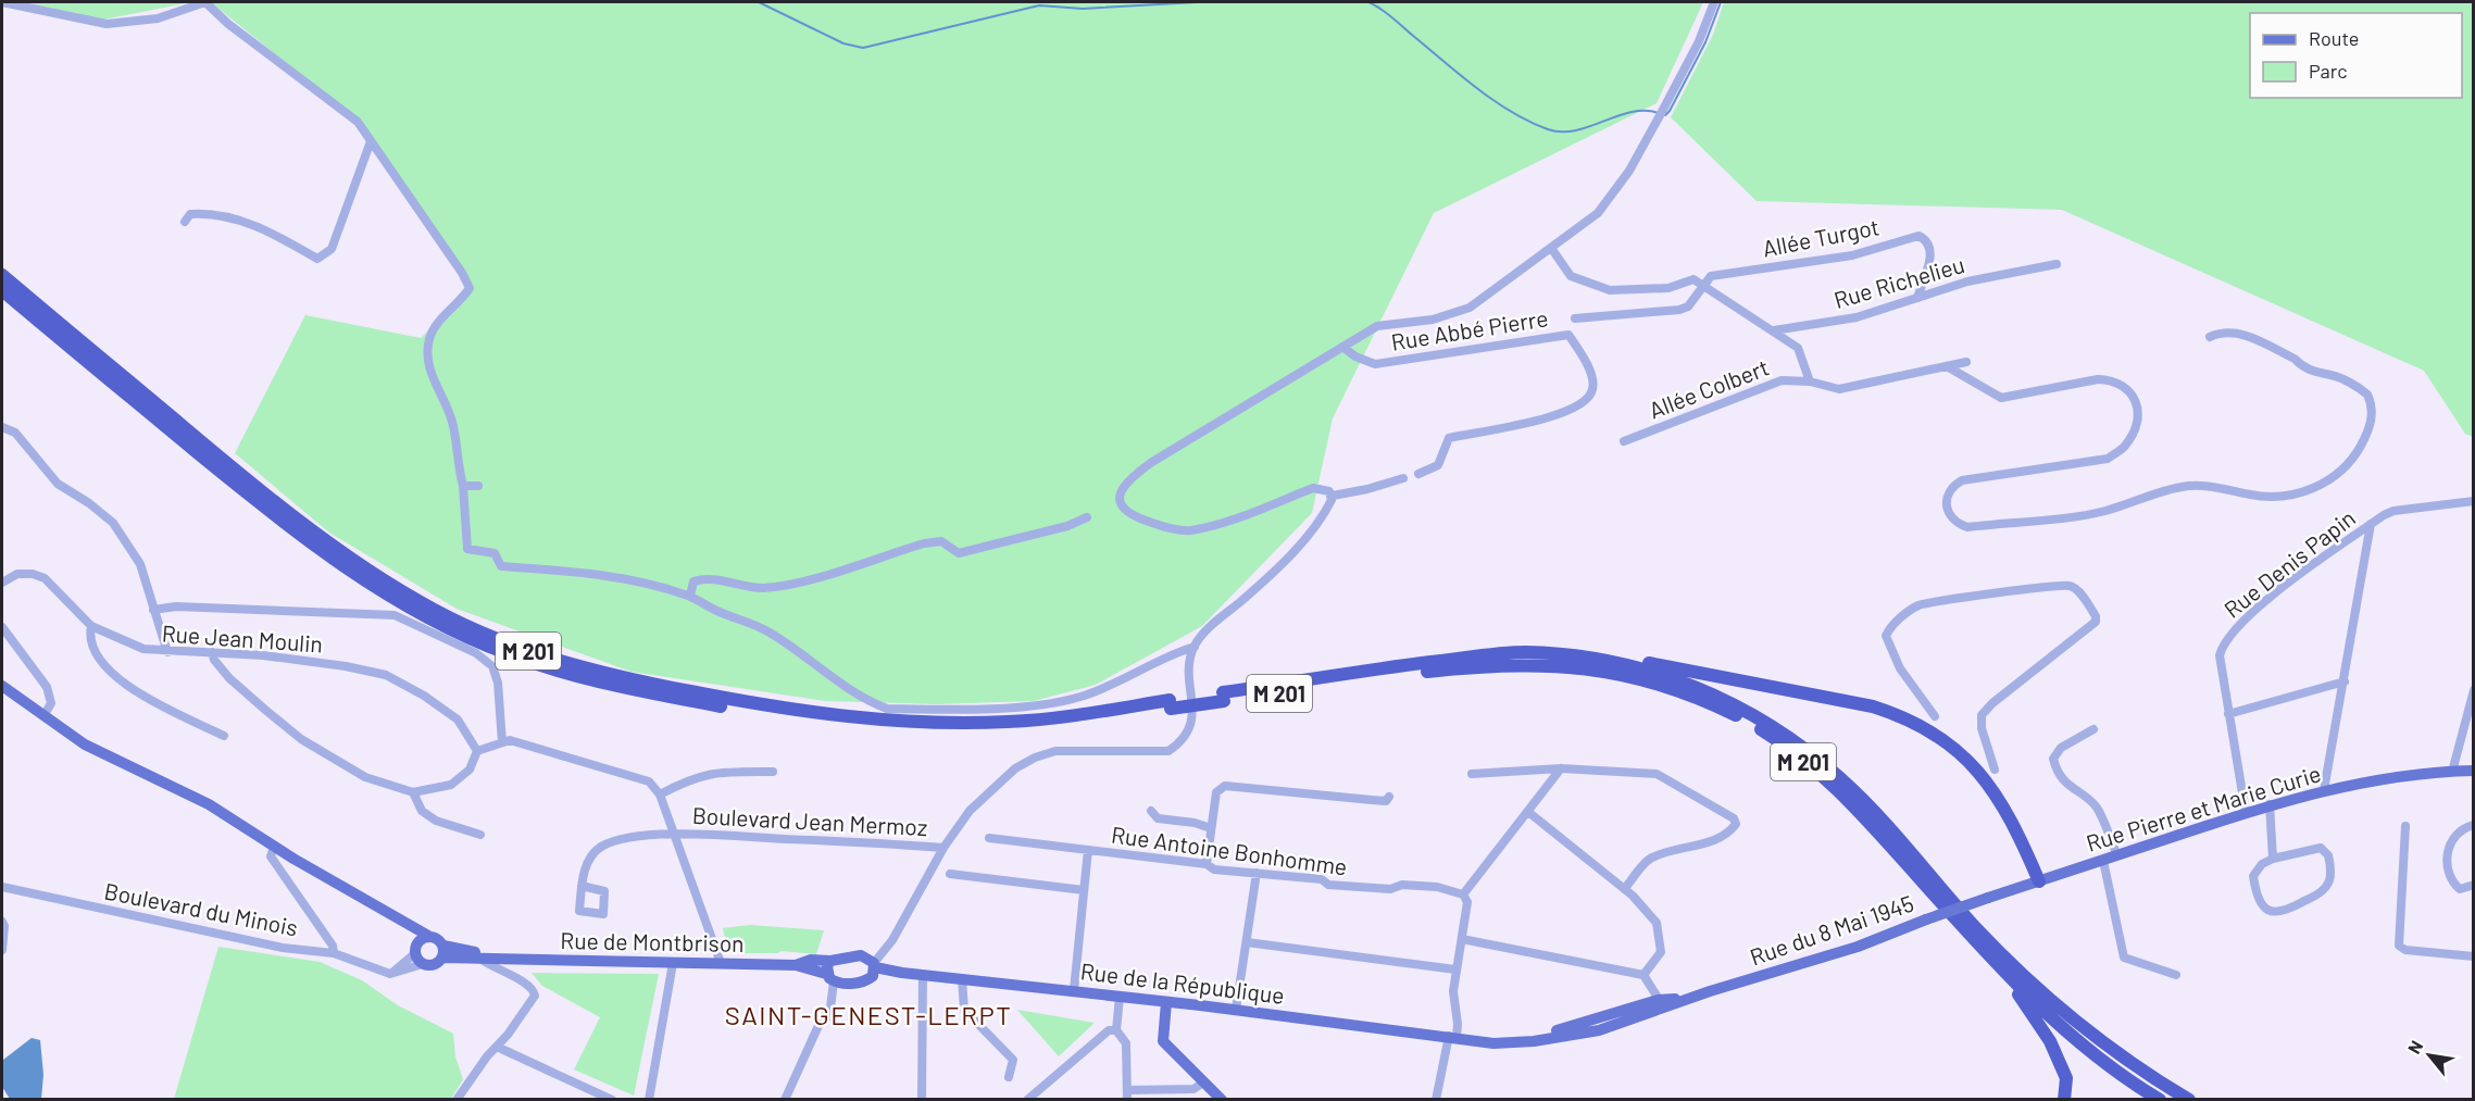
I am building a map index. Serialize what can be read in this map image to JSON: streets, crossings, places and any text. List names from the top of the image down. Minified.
{"streets":{"highway":["M 201"],"main road":["Rue Pierre et Marie Curie","Rue du 8 Mai 1945","Rue de Montbrison","Rue de la République"],"street":["Allée Turgot","Rue Richelieu","Rue Abbé Pierre","Allée Colbert","Rue Denis Papin","Rue Jean Moulin","Boulevard Jean Mermoz","Rue Antoine Bonhomme","Boulevard du Minois"]},"crossings":[["Allée Turgot","Rue Richelieu"],["Rue Denis Papin","Rue Pierre et Marie Curie"],["Rue Pierre et Marie Curie","Rue du 8 Mai 1945"],["Rue du 8 Mai 1945","Rue de la République"]],"districts":["SAINT-GENEST-LERPT"],"legend":["Route","Parc"],"north":"top left"}
